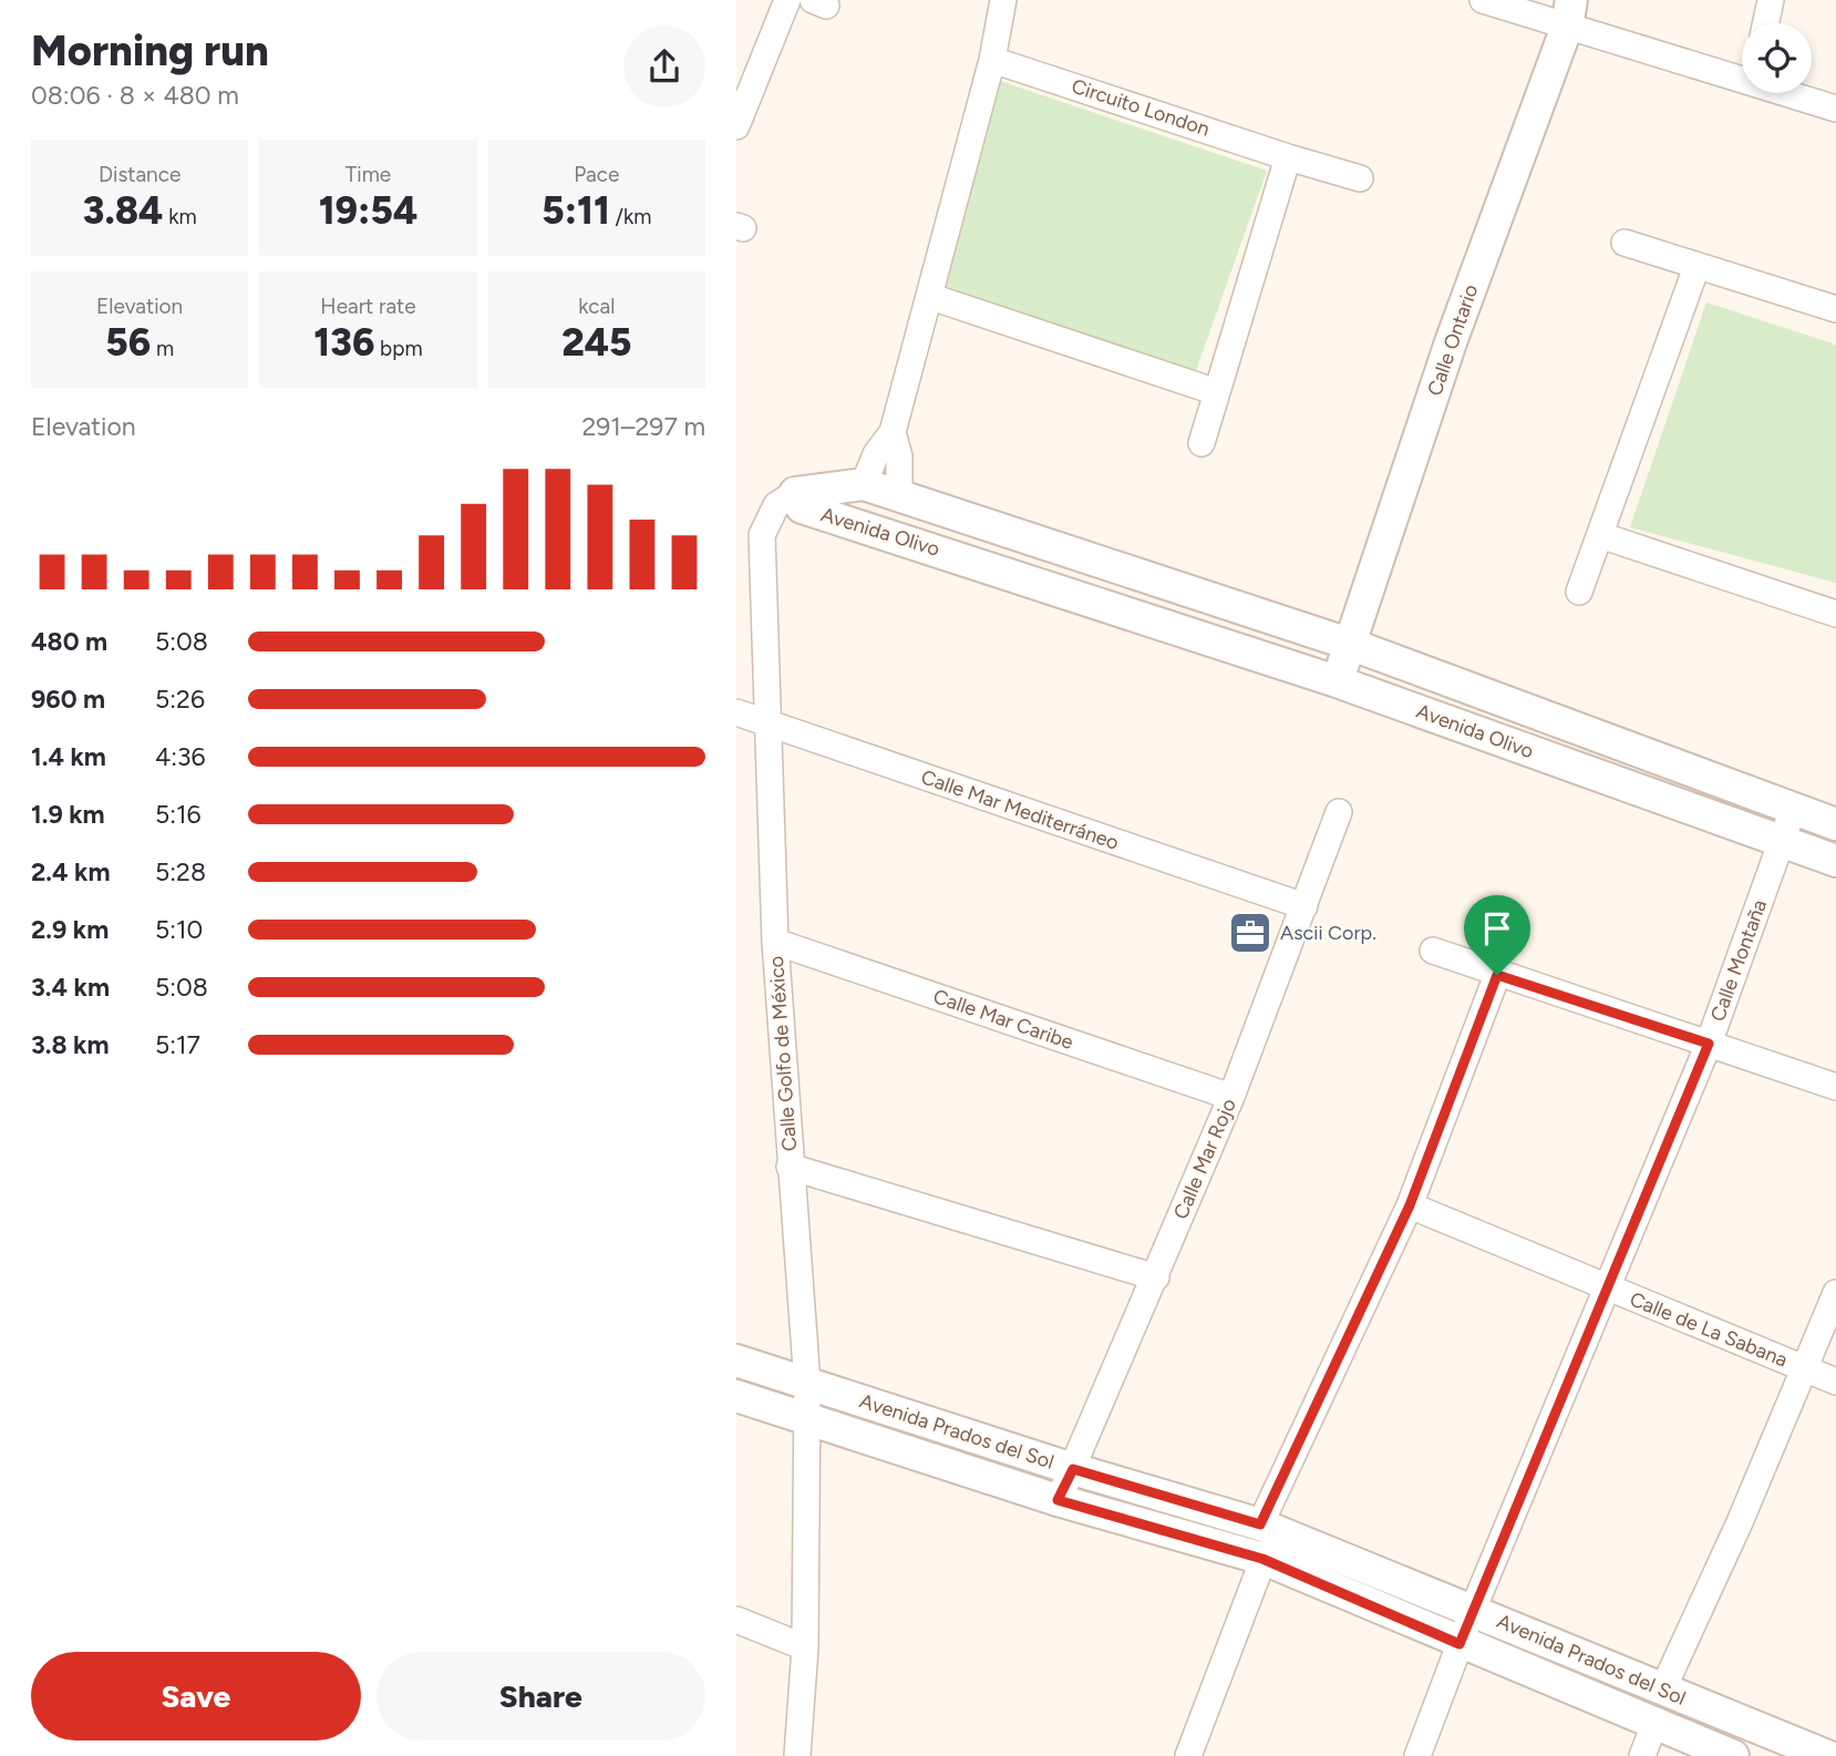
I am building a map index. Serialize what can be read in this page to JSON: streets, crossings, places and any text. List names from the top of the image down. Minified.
{"streets":{"street":["Circuito London","Calle Ontario","Avenida Olivo","Calle Mar Mediterráneo","Calle Montaña","Calle Mar Caribe","Calle Golfo de México","Calle Mar Rojo","Calle de La Sabana","Avenida Prados del Sol"]},"crossings":[["Calle Ontario","Avenida Olivo"],["Avenida Olivo","Calle Montaña"],["Avenida Olivo","Calle Golfo de México"],["Calle Mar Mediterráneo","Calle Golfo de México"],["Calle Mar Mediterráneo","Calle Mar Rojo"],["Calle Montaña","Calle de La Sabana"],["Calle Montaña","Avenida Prados del Sol"],["Calle Mar Caribe","Calle Golfo de México"],["Calle Mar Caribe","Calle Mar Rojo"],["Calle Golfo de México","Avenida Prados del Sol"],["Calle Mar Rojo","Avenida Prados del Sol"]],"places":{"office":["Ascii Corp."]},"page":{"heading":["Morning run","08:06 · 8 × 480 m"],"stats":[["Distance","3.84 km"],["Time","19:54"],["Pace","5:11 /km"],["Elevation","56 m"],["Heart rate","136 bpm"],["kcal","245"]],"chart":["Elevation","291–297 m"],"list":[{"name":"480 m","note":"5:08"},{"name":"960 m","note":"5:26"},{"name":"1.4 km","note":"4:36"},{"name":"1.9 km","note":"5:16"},{"name":"2.4 km","note":"5:28"},{"name":"2.9 km","note":"5:10"},{"name":"3.4 km","note":"5:08"},{"name":"3.8 km","note":"5:17"}],"buttons":["Save","Share"]}}
